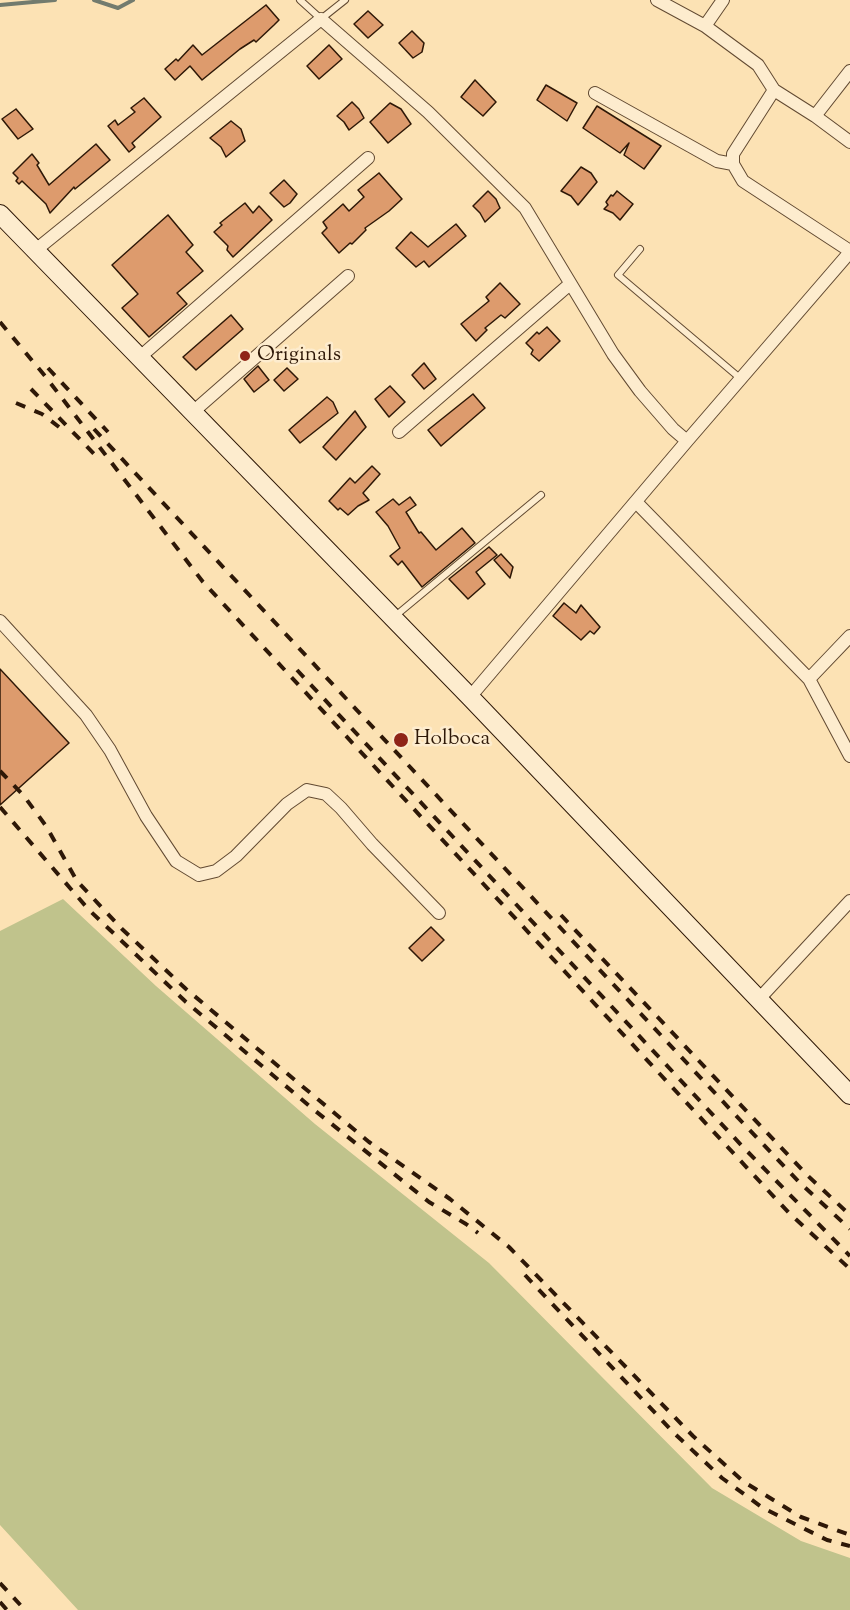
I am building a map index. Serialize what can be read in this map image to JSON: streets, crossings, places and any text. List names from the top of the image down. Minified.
{"places":["Originals","Holboca"]}
